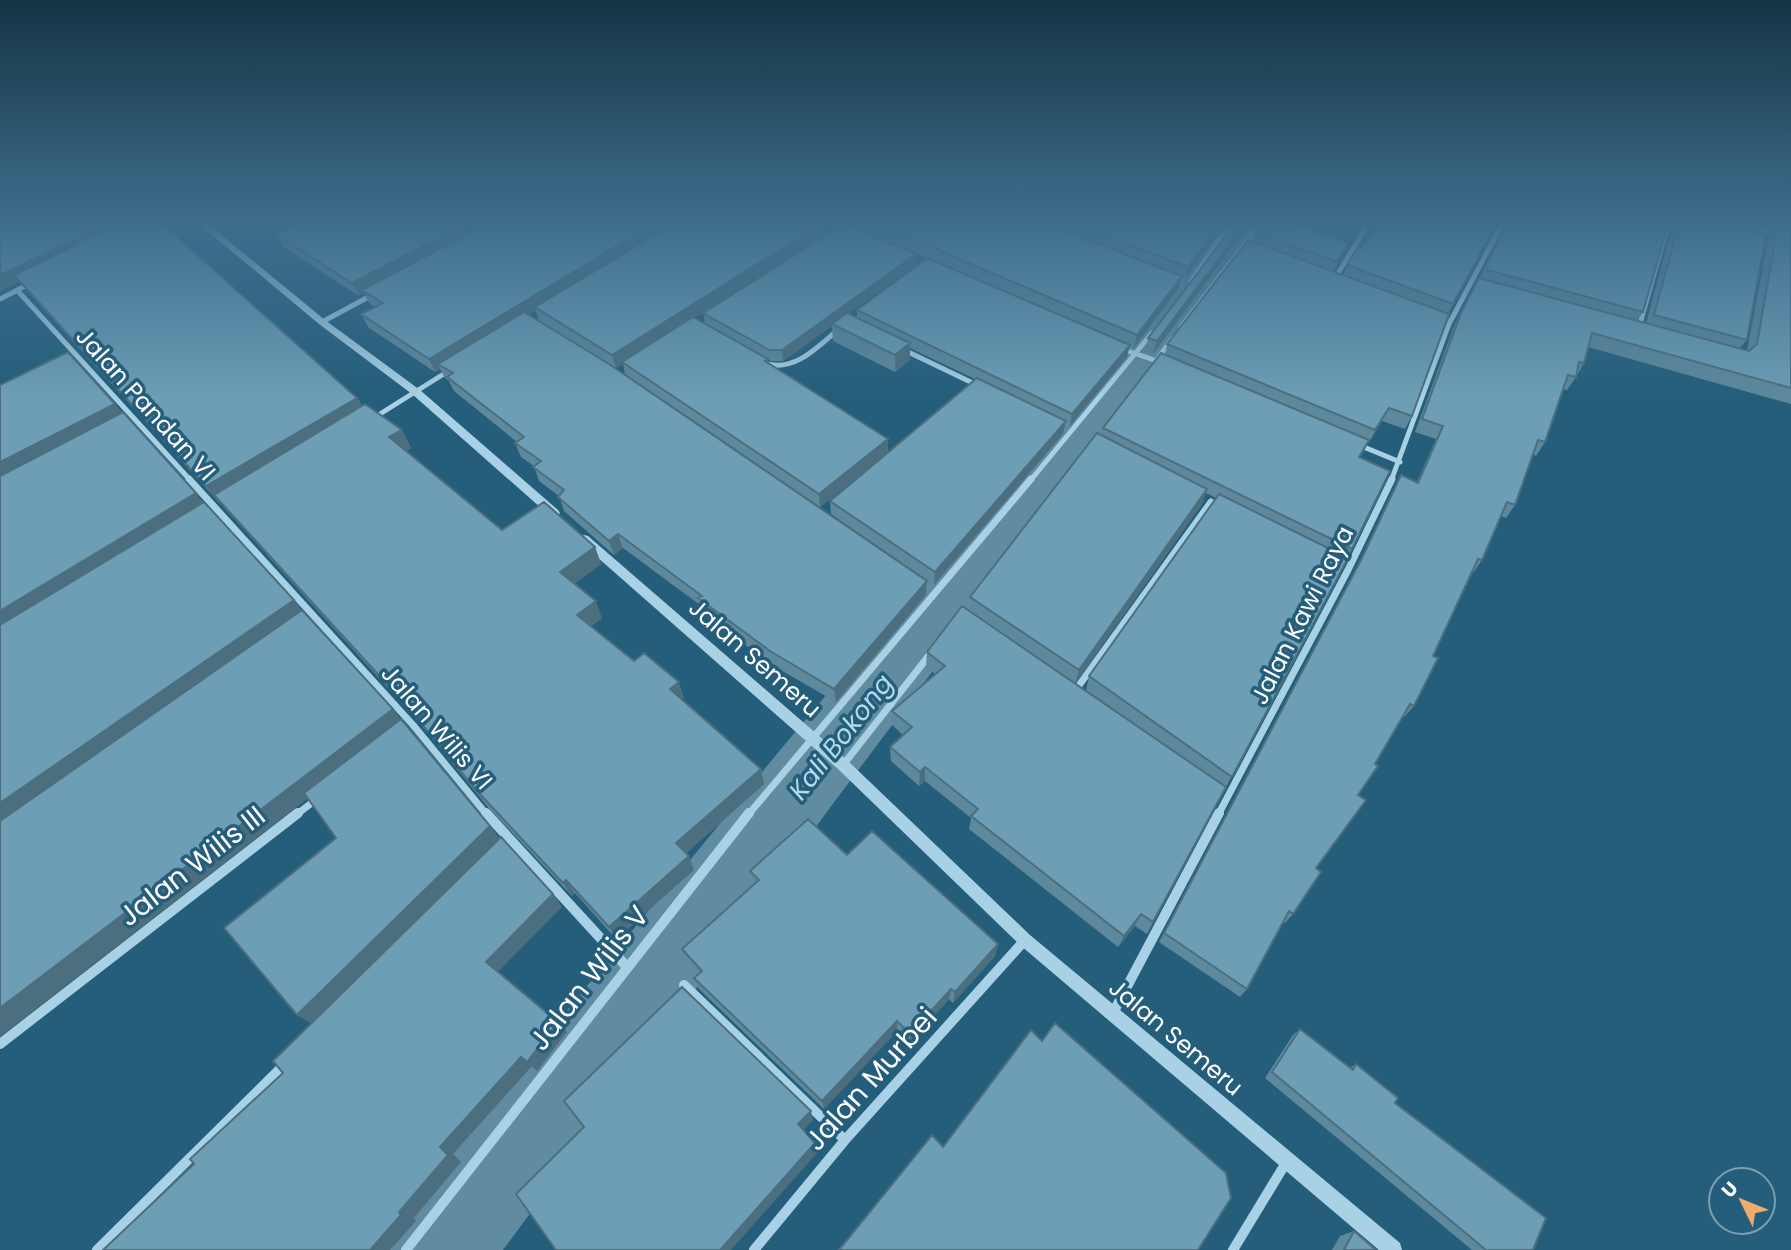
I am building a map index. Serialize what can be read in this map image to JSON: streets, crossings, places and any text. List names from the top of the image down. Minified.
{"streets":{"street":["Jalan Pandan VI","Jalan Kawi Raya","Jalan Semeru","Jalan Wilis VI","Jalan Wilis III","Jalan Wilis V","Jalan Murbei"]},"crossings":[["Jalan Pandan VI","Jalan Wilis VI"],["Jalan Kawi Raya","Jalan Semeru"],["Jalan Semeru","Jalan Wilis V"],["Jalan Semeru","Jalan Murbei"],["Jalan Wilis VI","Jalan Wilis V"]],"water":["Kali Bokong"],"north":"top left"}
